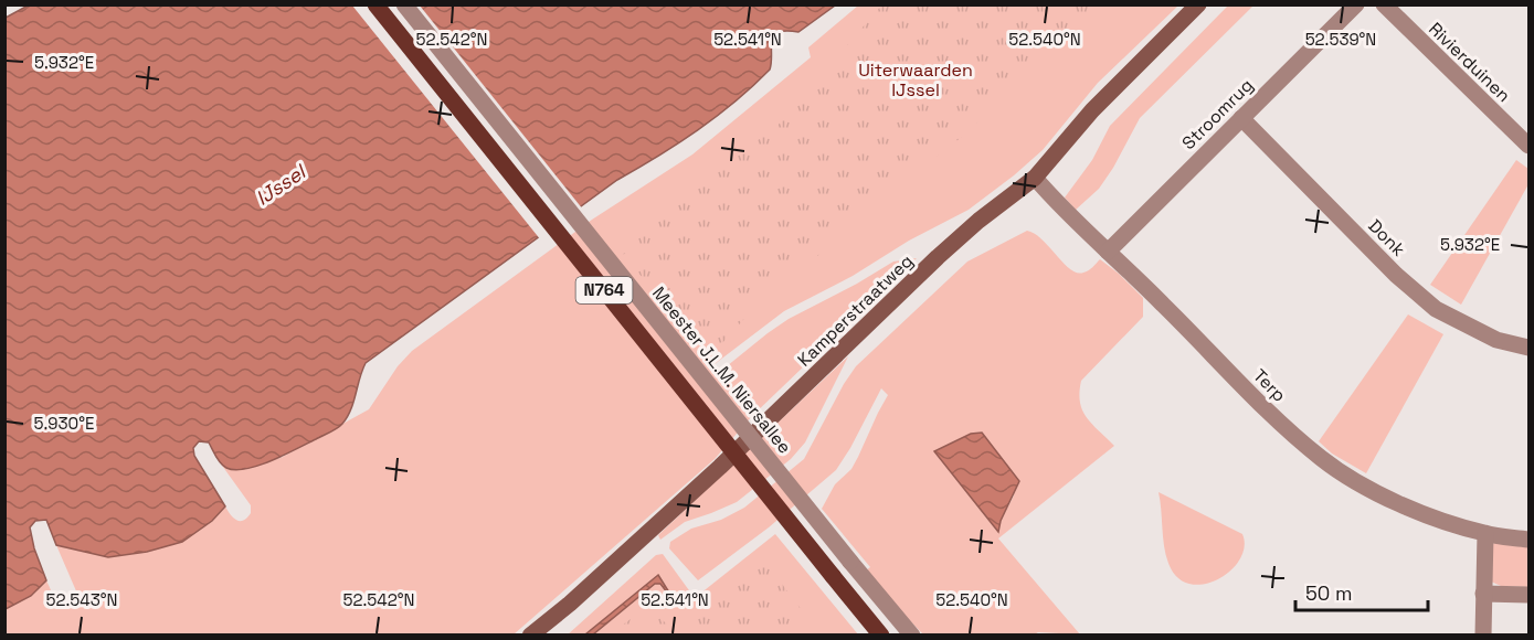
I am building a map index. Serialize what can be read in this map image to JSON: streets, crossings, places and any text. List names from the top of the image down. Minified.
{"streets":{"main road":["N764","Kamperstraatweg"],"street":["Rivierduinen","Stroomrug","Donk","Meester J.L.M. Niersallee","Terp"]},"crossings":[["Stroomrug","Donk"],["Stroomrug","Terp"],["Kamperstraatweg","Terp"]],"water":["IJssel"],"parks":["Uiterwaarden IJssel"],"scale_bar":"50 m","coordinates":["52.542°N","52.541°N","52.540°N","52.539°N","5.932°E","5.930°E","52.543°N"]}
